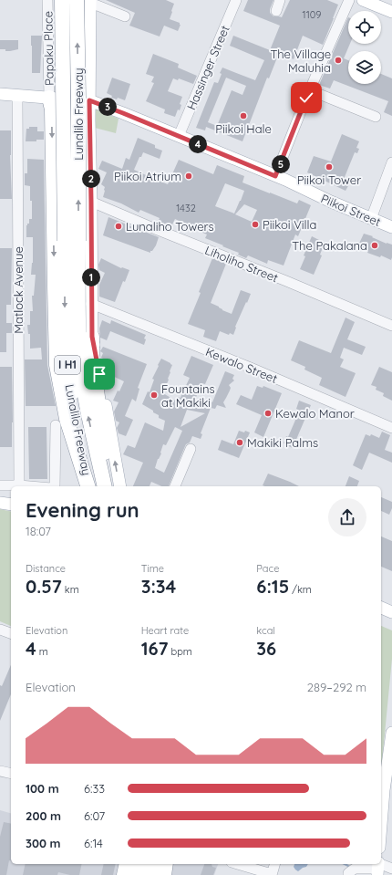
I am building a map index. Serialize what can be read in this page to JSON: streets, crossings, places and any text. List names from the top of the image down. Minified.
{"streets":{"highway":["Lunalilo Freeway","I H1"],"main road":["Piikoi Street"],"street":["Papaku Place","Hassinger Street","Liholiho Street","Matlock Avenue","Kewalo Street"]},"crossings":[["Papaku Place","Piikoi Street"],["Hassinger Street","Piikoi Street"],["Piikoi Street","Matlock Avenue"]],"places":["The Village Maluhia","Piikoi Hale","Piikoi Tower","Piikoi Atrium","Piikoi Villa","Lunaliho Towers","The Pakalana","Fountains at Makiki","Kewalo Manor","Makiki Palms"],"house_numbers":["1109","1432"],"page":{"pins":["3","4","5","2","1"],"heading":["Evening run","18:07"],"stats":[["Distance","0.57 km"],["Time","3:34"],["Pace","6:15 /km"],["Elevation","4 m"],["Heart rate","167 bpm"],["kcal","36"]],"chart":["Elevation","289–292 m"],"list":[{"name":"100 m","note":"6:33"},{"name":"200 m","note":"6:07"},{"name":"300 m","note":"6:14"}]}}
